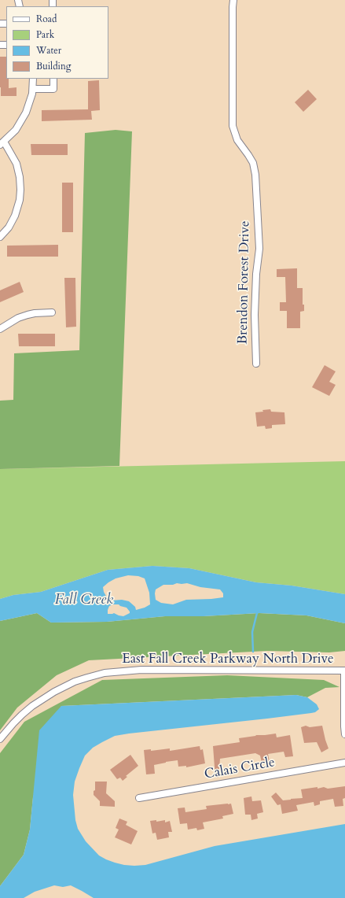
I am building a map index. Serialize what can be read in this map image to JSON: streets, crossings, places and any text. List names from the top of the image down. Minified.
{"streets":{"street":["Brendon Forest Drive","East Fall Creek Parkway North Drive","Calais Circle"]},"water":["Fall Creek"],"legend":["Road","Park","Water","Building"]}
